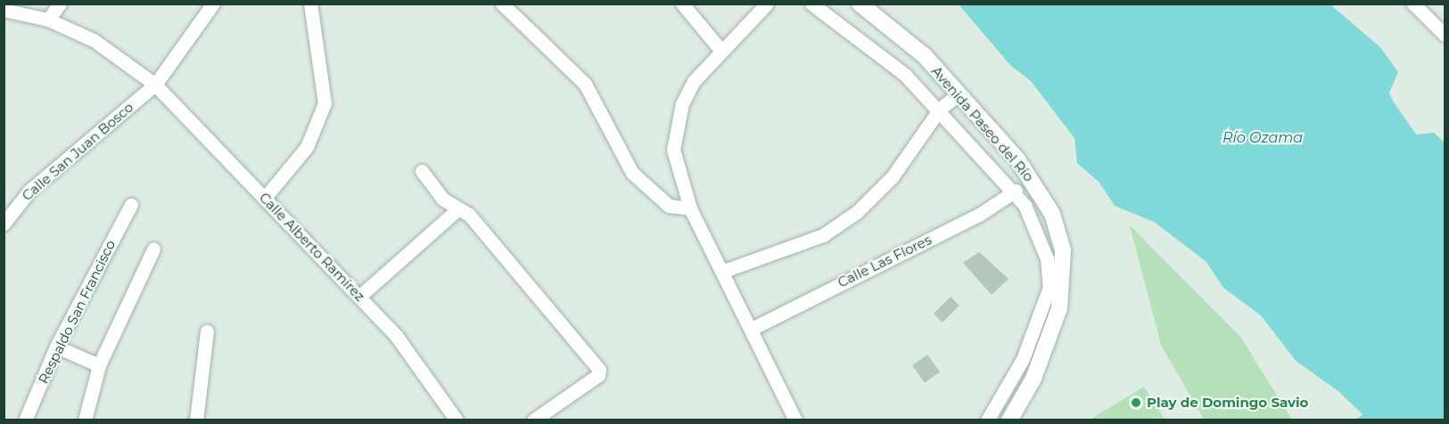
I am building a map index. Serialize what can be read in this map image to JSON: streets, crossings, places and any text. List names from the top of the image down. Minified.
{"streets":{"street":["Avenida Paseo del Río","Calle San Juan Bosco","Calle Alberto Ramírez","Calle Las Flores","Respaldo San Francisco"]},"crossings":[["Avenida Paseo del Río","Calle Las Flores"],["Calle San Juan Bosco","Calle Alberto Ramírez"]],"water":["Río Ozama"],"places":["Play de Domingo Savio"]}
